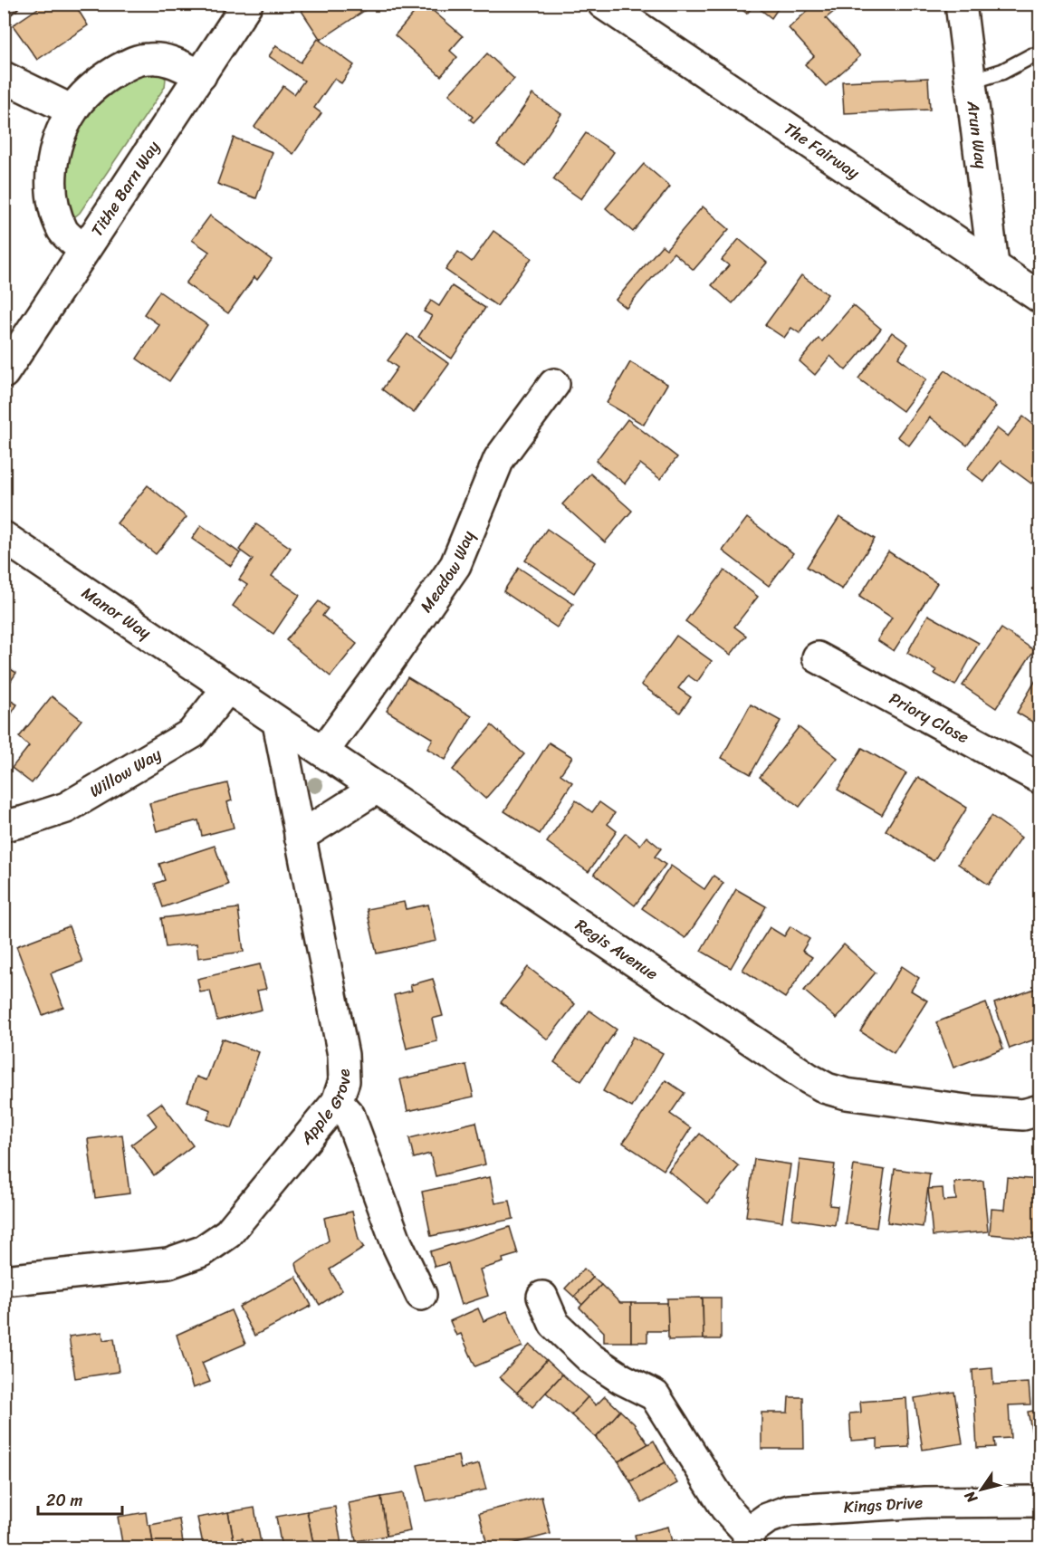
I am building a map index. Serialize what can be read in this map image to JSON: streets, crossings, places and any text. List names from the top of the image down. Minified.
{"streets":{"street":["Arun Way","The Fairway","Tithe Barn Way","Meadow Way","Manor Way","Priory Close","Willow Way","Regis Avenue","Apple Grove","Kings Drive"]},"crossings":[["Arun Way","The Fairway"],["Meadow Way","Regis Avenue"],["Manor Way","Willow Way"],["Manor Way","Regis Avenue"],["Willow Way","Regis Avenue"],["Regis Avenue","Apple Grove"]],"scale_bar":"20 m","north":"bottom left"}
